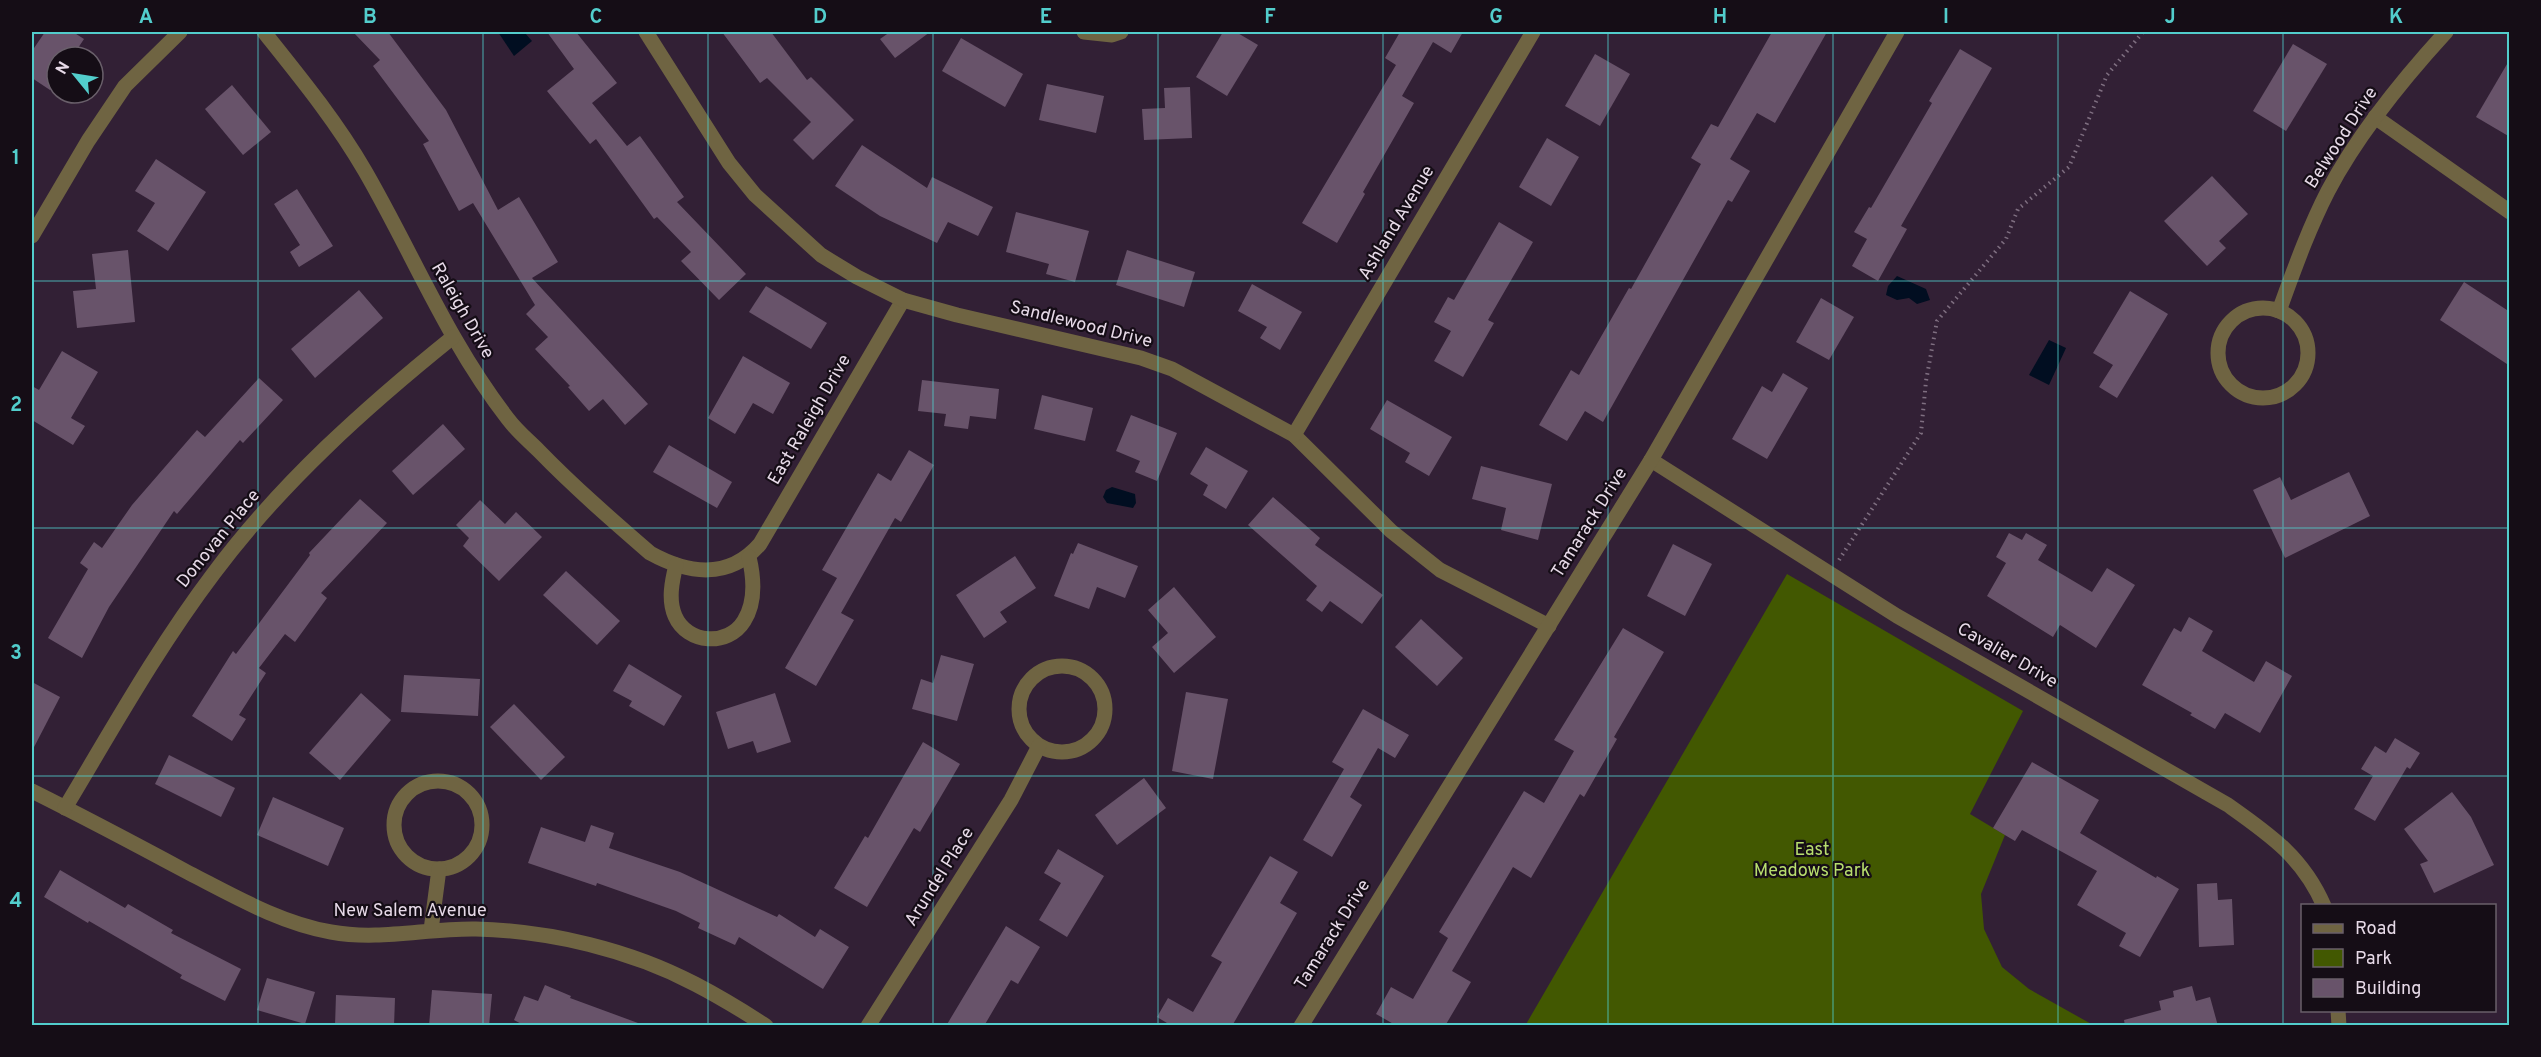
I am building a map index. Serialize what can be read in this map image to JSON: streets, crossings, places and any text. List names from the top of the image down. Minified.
{"streets":{"street":["Belwood Drive","Ashland Avenue","Raleigh Drive","Sandlewood Drive","East Raleigh Drive","Tamarack Drive","Donovan Place","Cavalier Drive","Arundel Place","New Salem Avenue"]},"crossings":[["Ashland Avenue","Sandlewood Drive"],["Raleigh Drive","East Raleigh Drive"],["Raleigh Drive","Donovan Place"],["Sandlewood Drive","East Raleigh Drive"],["Sandlewood Drive","Tamarack Drive"],["Tamarack Drive","Cavalier Drive"],["Donovan Place","New Salem Avenue"]],"parks":["East Meadows Park"],"legend":["Road","Park","Building"],"north":"top left","grid":{"columns":["A","B","C","D","E","F","G","H","I","J","K"],"rows":["1","2","3","4"]}}
